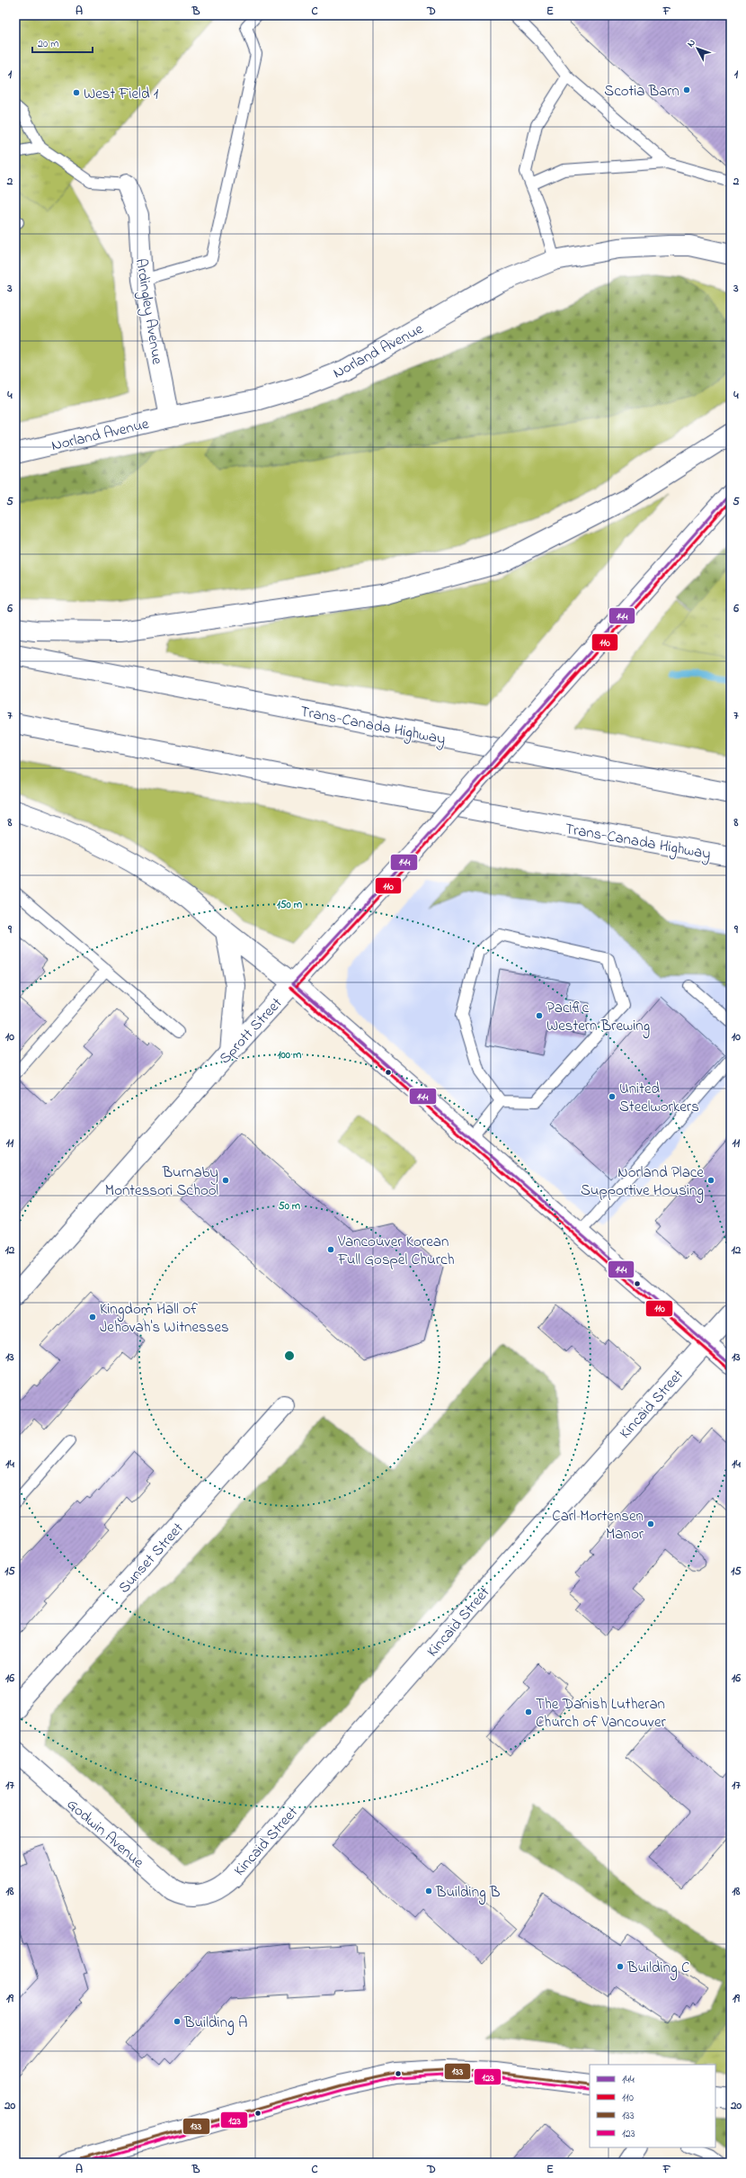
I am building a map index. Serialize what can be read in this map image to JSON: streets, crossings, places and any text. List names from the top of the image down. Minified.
{"streets":{"main road":["Ardingley Avenue","Norland Avenue","Trans-Canada Highway","Sprott Street","Kincaid Street","Sunset Street","Godwin Avenue"]},"crossings":[["Ardingley Avenue","Norland Avenue"],["Kincaid Street","Godwin Avenue"]],"places":["Scotia Barn","West Field 1","Pacific Western Brewing","United Steelworkers","Burnaby Montessori School","Norland Place Supportive Housing","Vancouver Korean Full Gospel Church","Kingdom Hall of Jehovah's Witnesses","Carl Mortensen Manor","The Danish Lutheran Church of Vancouver","Building B","Building C","Building A"],"lines":["transit line 144","transit line 110","transit line 133","transit line 123"],"legend":["144","110","133","123"],"scale_bar":"20 m","north":"top left","grid":{"columns":["A","B","C","D","E","F"],"rows":["1","2","3","4","5","6","7","8","9","10","11","12","13","14","15","16","17","18","19","20"]},"rings":["150 m","100 m","50 m"]}
